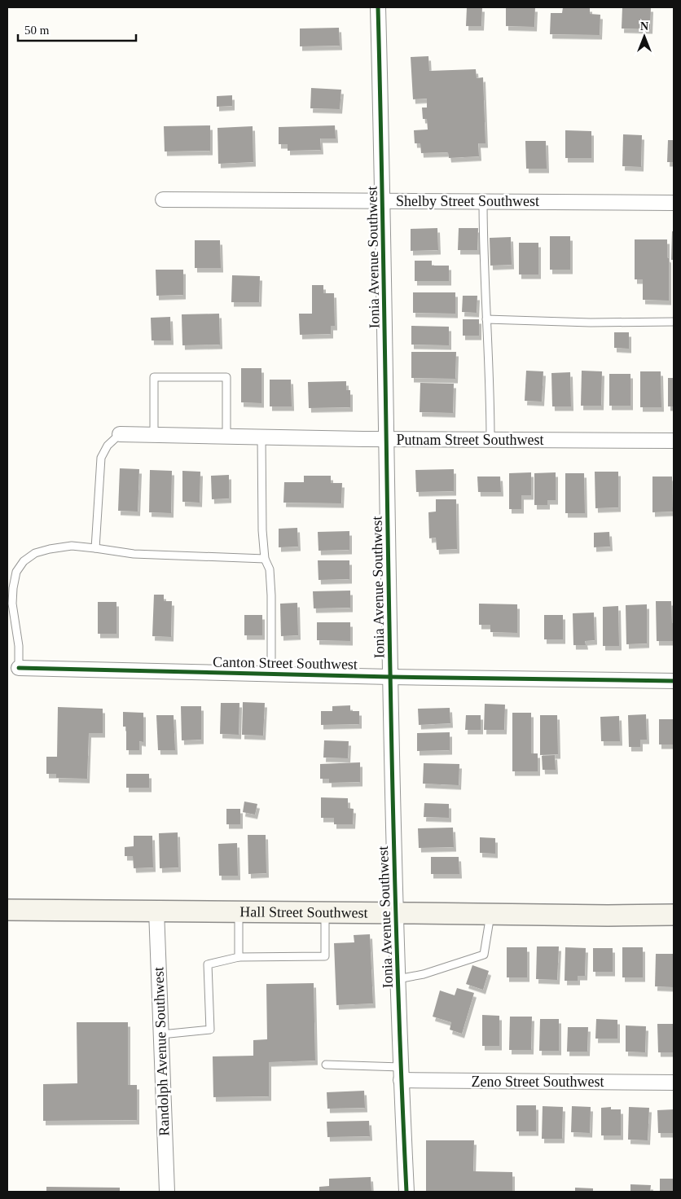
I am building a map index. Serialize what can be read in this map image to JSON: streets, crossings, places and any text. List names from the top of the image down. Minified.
{"streets":{"main road":["Hall Street Southwest"],"street":["Shelby Street Southwest","Ionia Avenue Southwest","Putnam Street Southwest","Canton Street Southwest","Randolph Avenue Southwest","Zeno Street Southwest"]},"crossings":[["Shelby Street Southwest","Ionia Avenue Southwest"],["Ionia Avenue Southwest","Putnam Street Southwest"],["Ionia Avenue Southwest","Canton Street Southwest"],["Ionia Avenue Southwest","Hall Street Southwest"],["Ionia Avenue Southwest","Zeno Street Southwest"],["Hall Street Southwest","Randolph Avenue Southwest"]],"scale_bar":"50 m","north":"top"}
